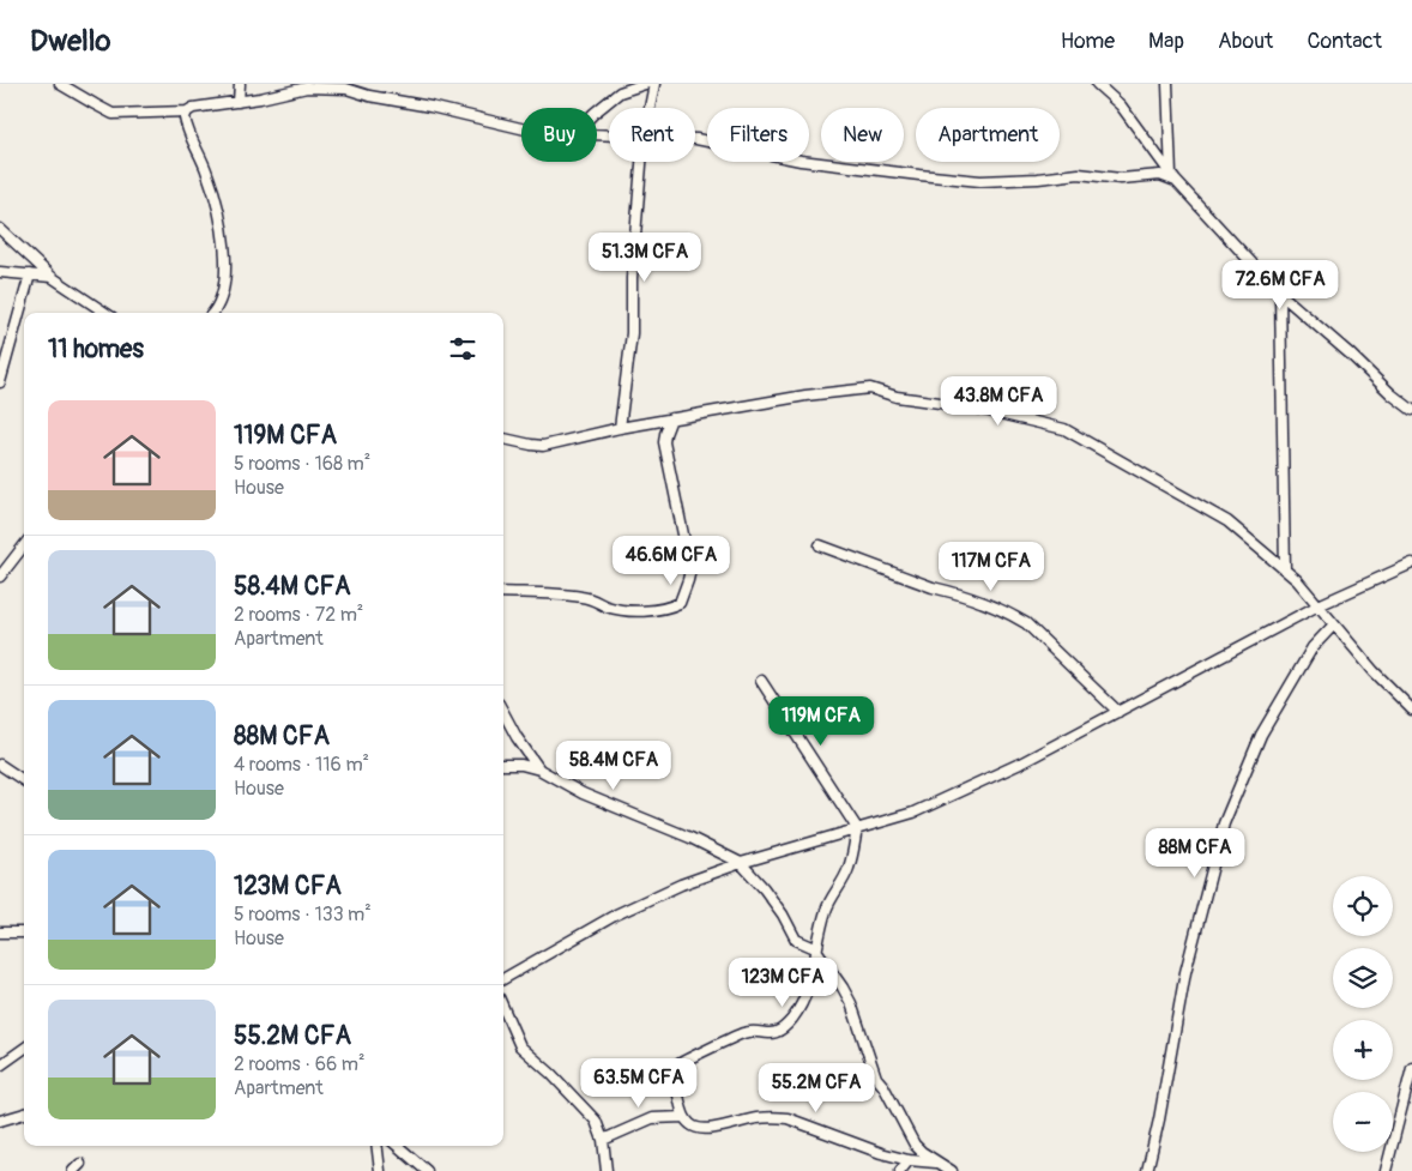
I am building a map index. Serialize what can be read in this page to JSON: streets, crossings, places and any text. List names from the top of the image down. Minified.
{"page":{"header":"Dwello","nav":["Home","Map","About","Contact"],"chip":["Buy","Rent","Filters","New","Apartment"],"price":["51.3M CFA","72.6M CFA","43.8M CFA","46.6M CFA","117M CFA","119M CFA","58.4M CFA","88M CFA","123M CFA","63.5M CFA","55.2M CFA"],"heading":"11 homes","list":[{"name":"119M CFA","note":"5 rooms · 168 m² · House"},{"name":"58.4M CFA","note":"2 rooms · 72 m² · Apartment"},{"name":"88M CFA","note":"4 rooms · 116 m² · House"},{"name":"123M CFA","note":"5 rooms · 133 m² · House"},{"name":"55.2M CFA","note":"2 rooms · 66 m² · Apartment"}],"map_buttons":["+","−"]}}
